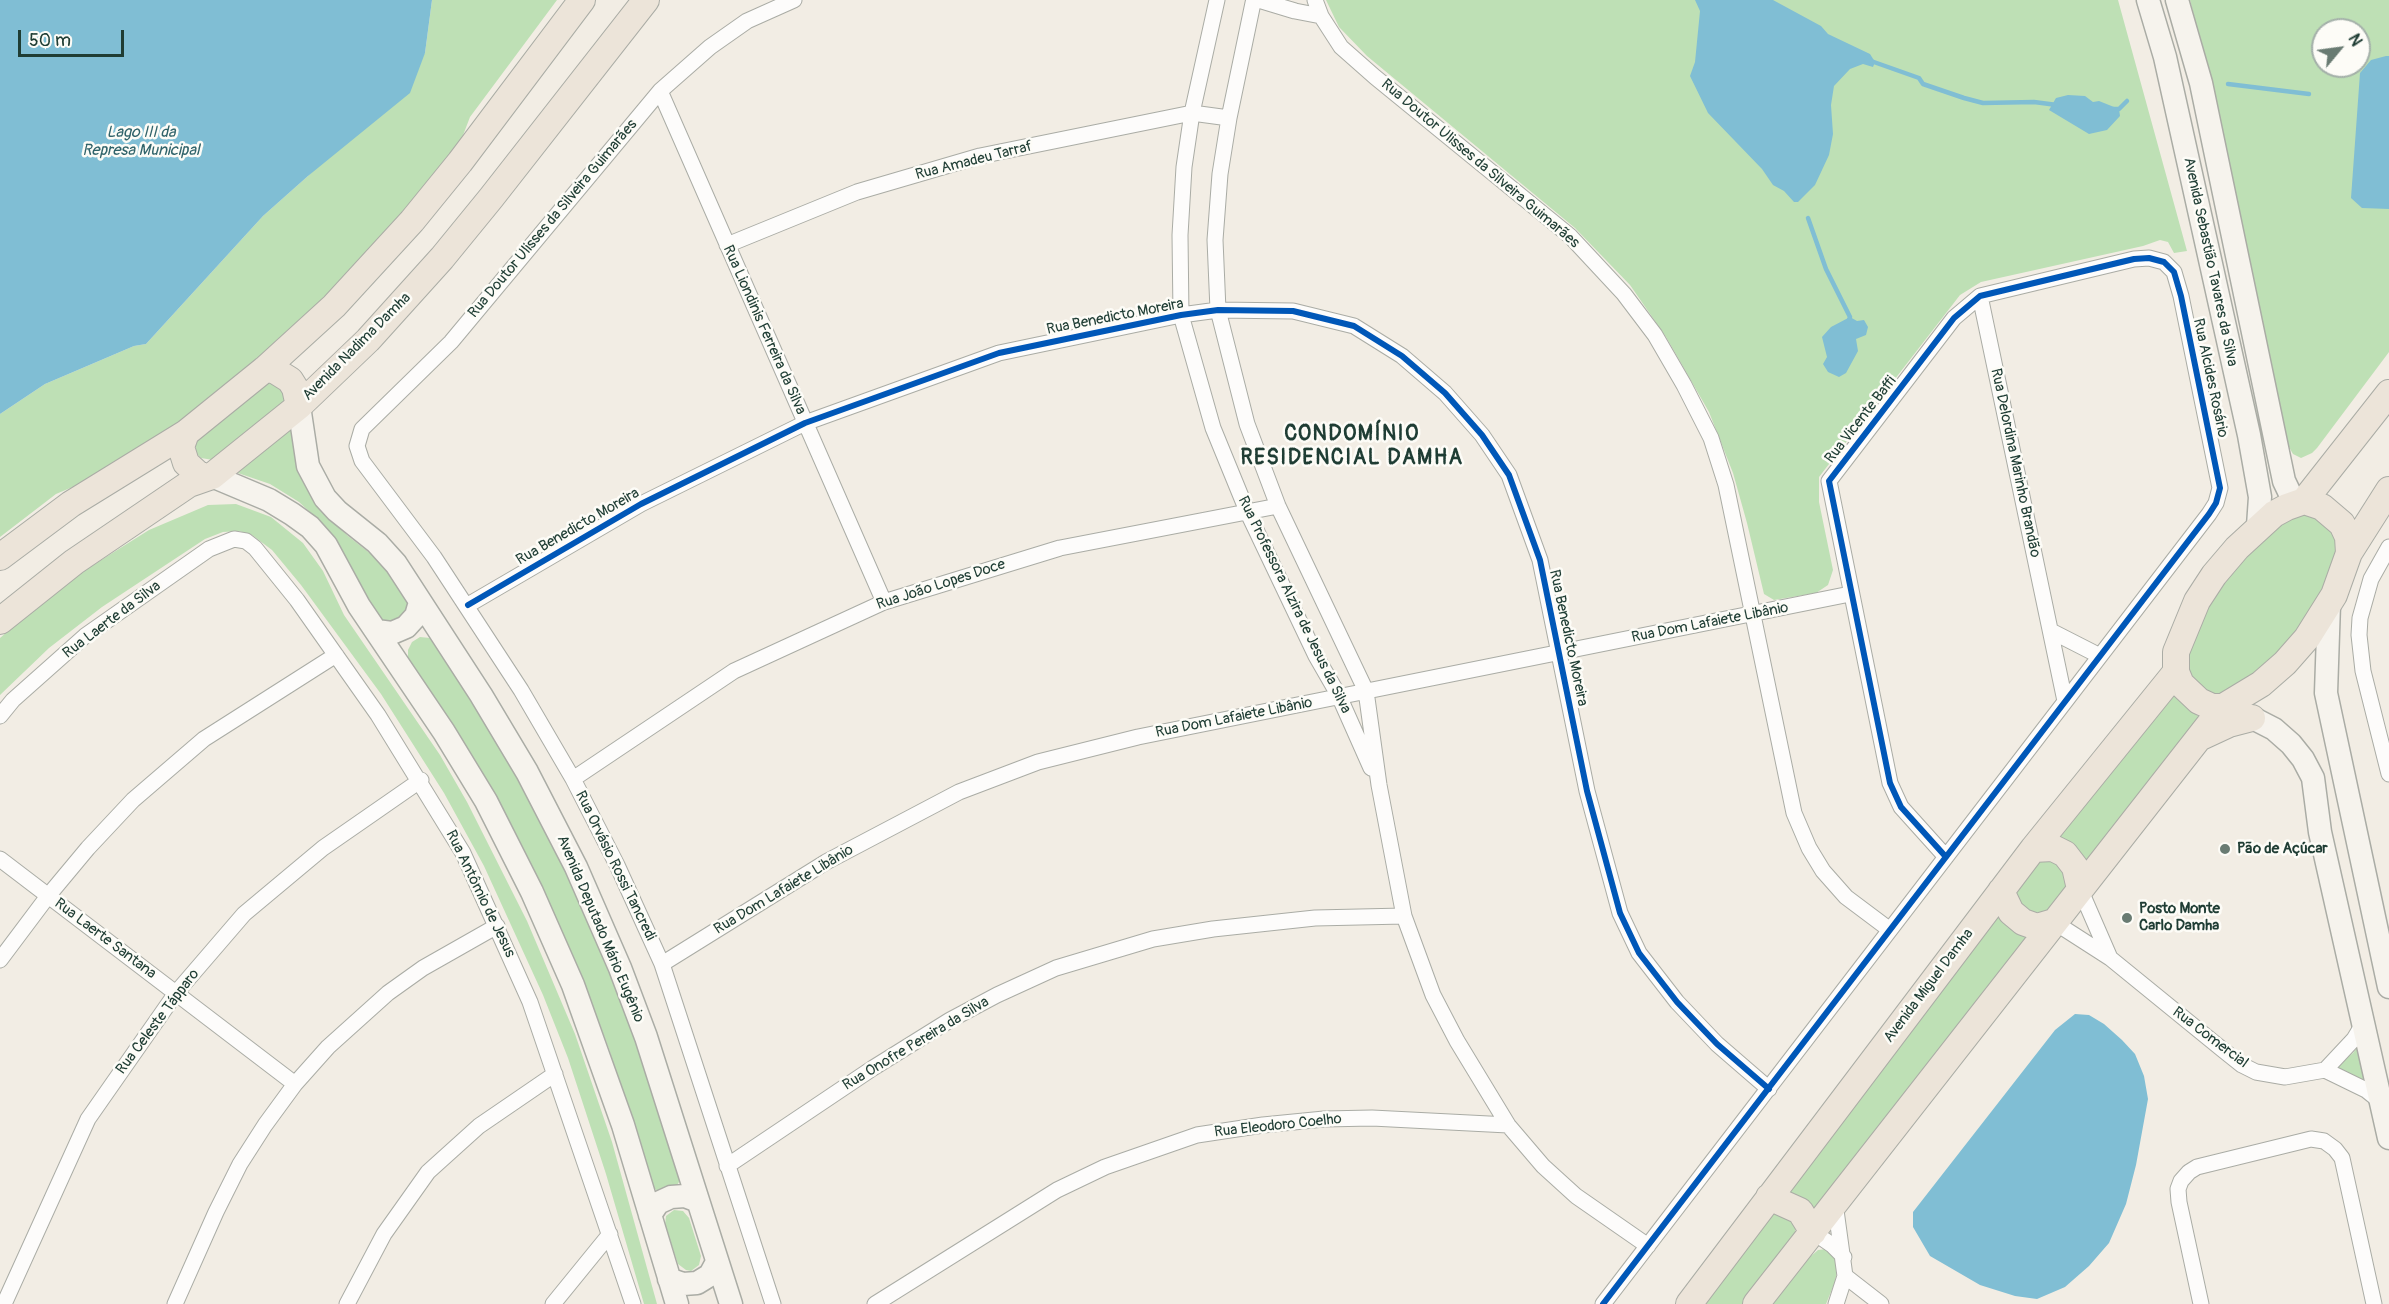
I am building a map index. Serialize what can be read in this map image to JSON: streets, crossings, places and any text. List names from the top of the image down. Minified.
{"streets":{"main road":["Avenida Nadima Damha","Avenida Miguel Damha"],"street":["Rua Amadeu Tarraf","Rua Doutor Ulisses da Silveira Guimarães","Avenida Sebastião Tavares da Silva","Rua Benedicto Moreira","Rua Liondinis Ferreira da Silva","Rua Alcides Rosário","Rua Vicente Baffi","Rua Delordina Marinho Brandão","Rua João Lopes Doce","Rua Professora Alzira de Jesus da Silva","Rua Laerte da Silva","Rua Dom Lafaiete Libânio","Rua Orvásio Rossi Tancredi","Rua Antômio de Jesus","Avenida Deputado Mário Eugênio","Rua Laerte Santana","Rua Celeste Tápparo","Rua Comercial","Rua Onofre Pereira da Silva","Rua Eleodoro Coelho"]},"crossings":[["Rua Amadeu Tarraf","Rua Liondinis Ferreira da Silva"],["Rua Amadeu Tarraf","Rua Professora Alzira de Jesus da Silva"],["Rua Doutor Ulisses da Silveira Guimarães","Rua Liondinis Ferreira da Silva"],["Rua Doutor Ulisses da Silveira Guimarães","Rua Dom Lafaiete Libânio"],["Rua Doutor Ulisses da Silveira Guimarães","Rua Orvásio Rossi Tancredi"],["Rua Benedicto Moreira","Rua Liondinis Ferreira da Silva"],["Rua Benedicto Moreira","Rua Professora Alzira de Jesus da Silva"],["Rua Benedicto Moreira","Rua Dom Lafaiete Libânio"],["Rua Benedicto Moreira","Rua Orvásio Rossi Tancredi"],["Rua Liondinis Ferreira da Silva","Rua João Lopes Doce"],["Avenida Nadima Damha","Avenida Deputado Mário Eugênio"],["Rua Alcides Rosário","Rua Vicente Baffi"],["Rua Vicente Baffi","Rua Delordina Marinho Brandão"],["Rua Vicente Baffi","Rua Dom Lafaiete Libânio"],["Rua João Lopes Doce","Rua Professora Alzira de Jesus da Silva"],["Rua João Lopes Doce","Rua Orvásio Rossi Tancredi"],["Rua Professora Alzira de Jesus da Silva","Rua Dom Lafaiete Libânio"],["Rua Professora Alzira de Jesus da Silva","Rua Onofre Pereira da Silva"],["Rua Professora Alzira de Jesus da Silva","Rua Eleodoro Coelho"],["Rua Laerte da Silva","Rua Antômio de Jesus"],["Rua Dom Lafaiete Libânio","Rua Orvásio Rossi Tancredi"],["Rua Orvásio Rossi Tancredi","Rua Onofre Pereira da Silva"],["Rua Antômio de Jesus","Rua Celeste Tápparo"],["Rua Laerte Santana","Rua Celeste Tápparo"],["Avenida Miguel Damha","Rua Comercial"]],"districts":["CONDOMÍNIO RESIDENCIAL DAMHA"],"water":["Lago III da Represa Municipal"],"places":["Pão de Açúcar","Posto Monte Carlo Damha"],"scale_bar":"50 m","north":"top right"}
